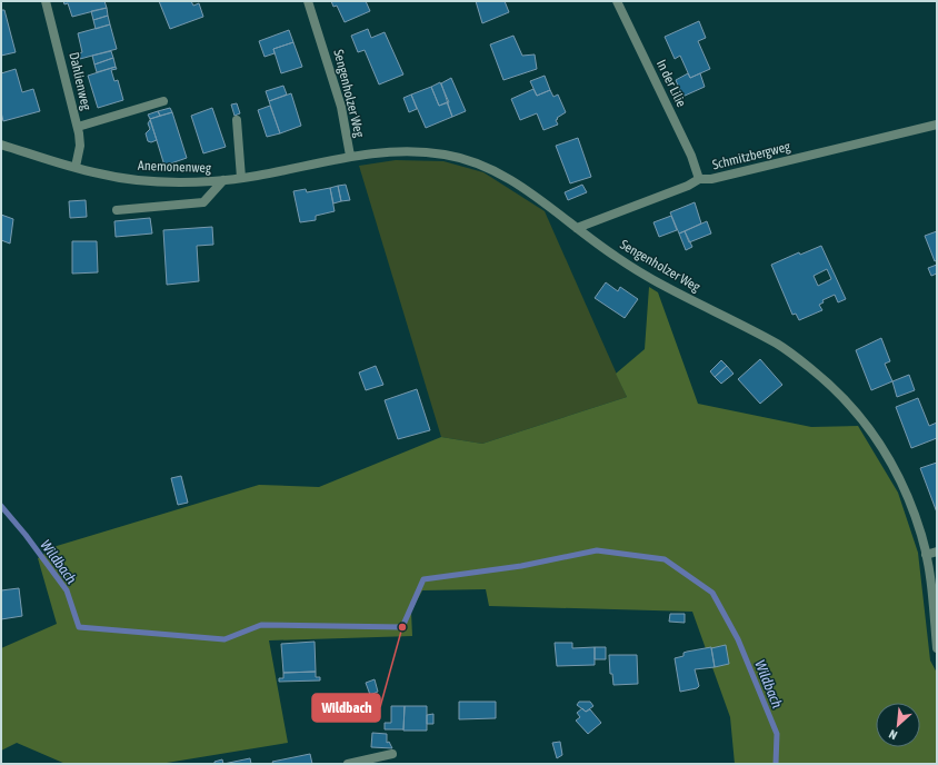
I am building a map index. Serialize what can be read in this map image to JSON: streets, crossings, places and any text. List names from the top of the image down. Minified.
{"streets":{"street":["Dahlienweg","In der Lilie","Sengenholzer Weg","Schmitzbergweg","Anemonenweg"]},"crossings":[["Dahlienweg","Anemonenweg"],["In der Lilie","Schmitzbergweg"],["Sengenholzer Weg","Schmitzbergweg"],["Sengenholzer Weg","Anemonenweg"]],"water":["Wildbach"],"places":["Wildbach"],"north":"bottom left"}
